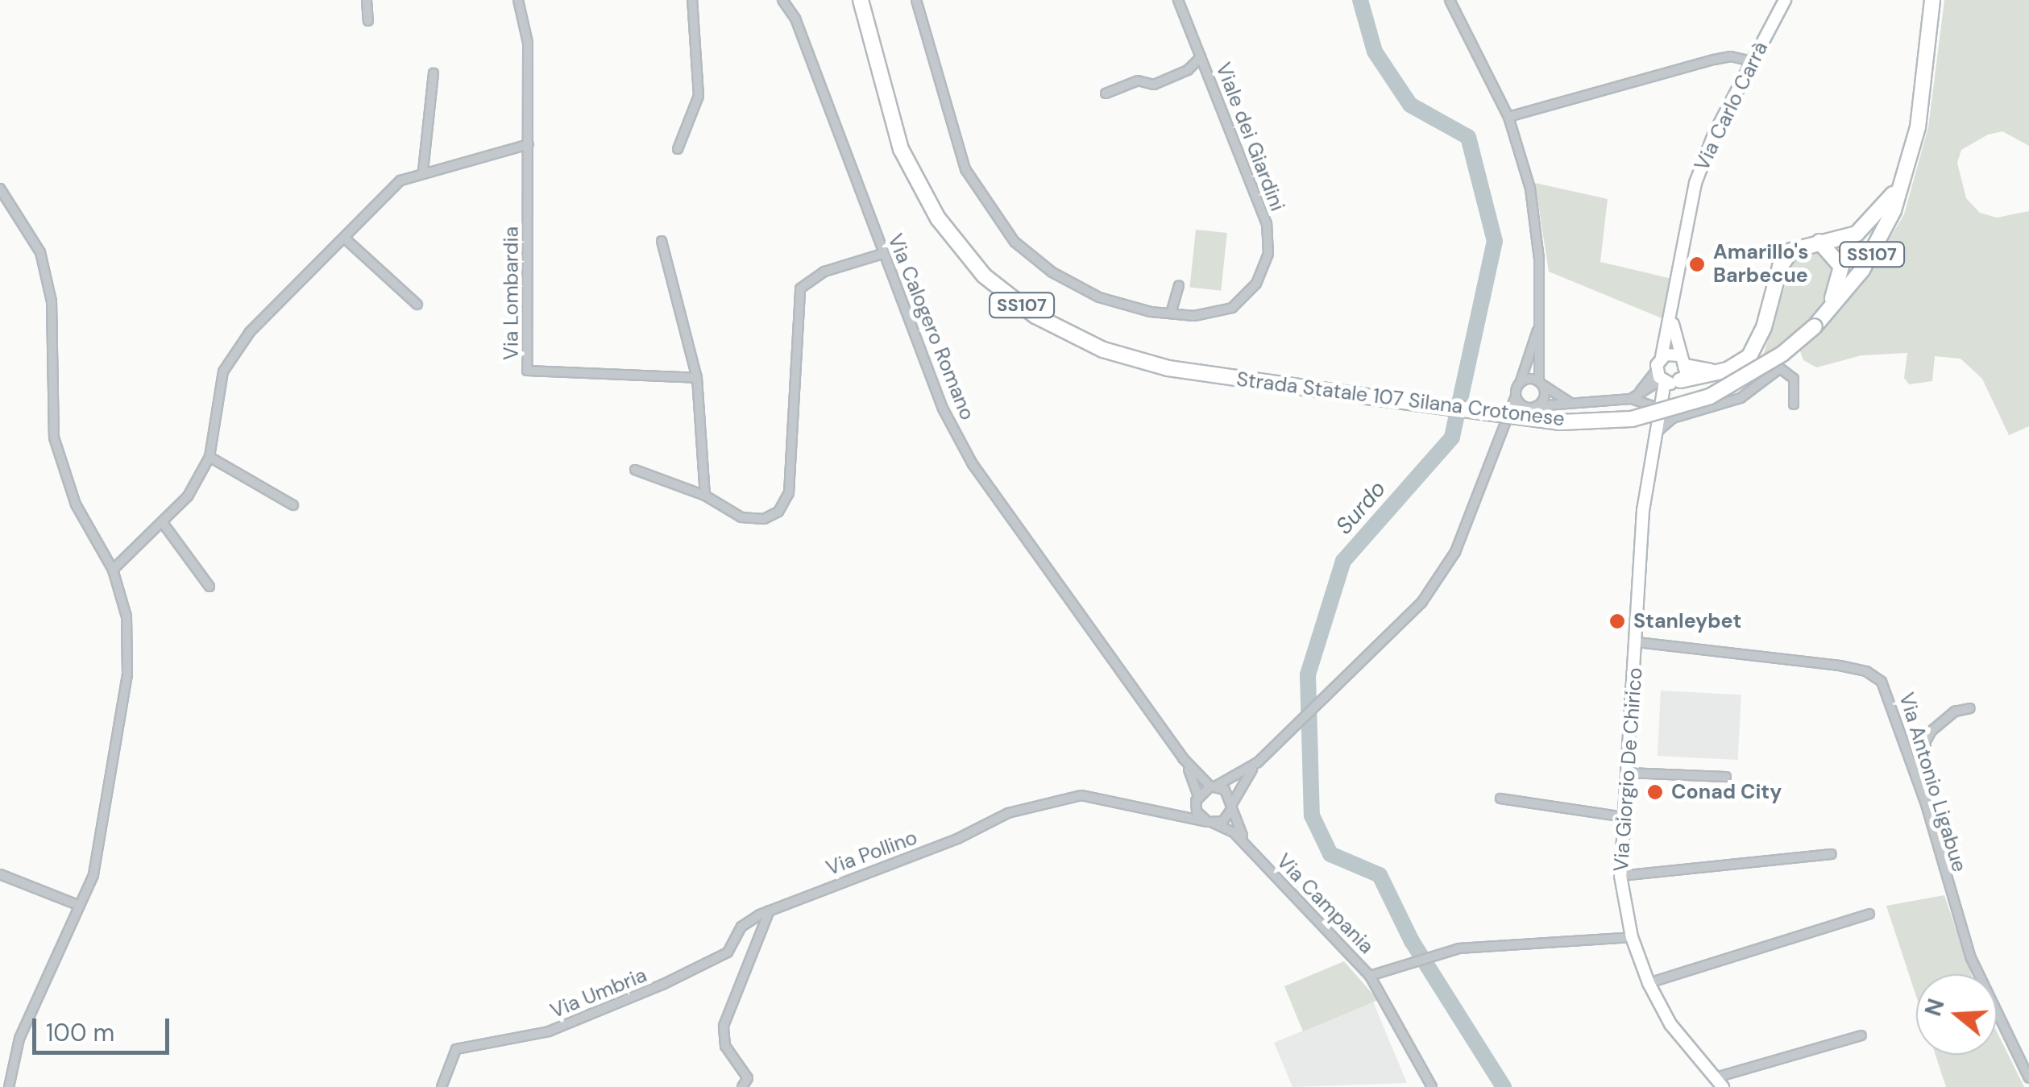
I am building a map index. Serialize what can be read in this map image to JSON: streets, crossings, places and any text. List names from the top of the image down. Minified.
{"streets":{"highway":["SS107","Strada Statale 107 Silana Crotonese"],"main road":["Via Carlo Carrà","Via Giorgio De Chirico"],"street":["Viale dei Giardini","Via Lombardia","Via Calogero Romano","Via Antonio Ligabue","Via Pollino","Via Campania","Via Umbria"]},"crossings":[["Via Carlo Carrà","Via Giorgio De Chirico"],["Via Giorgio De Chirico","Via Antonio Ligabue"],["Via Pollino","Via Campania"],["Via Pollino","Via Umbria"]],"water":["Surdo"],"places":["Amarillo's Barbecue","Stanleybet","Conad City"],"scale_bar":"100 m","north":"left"}
